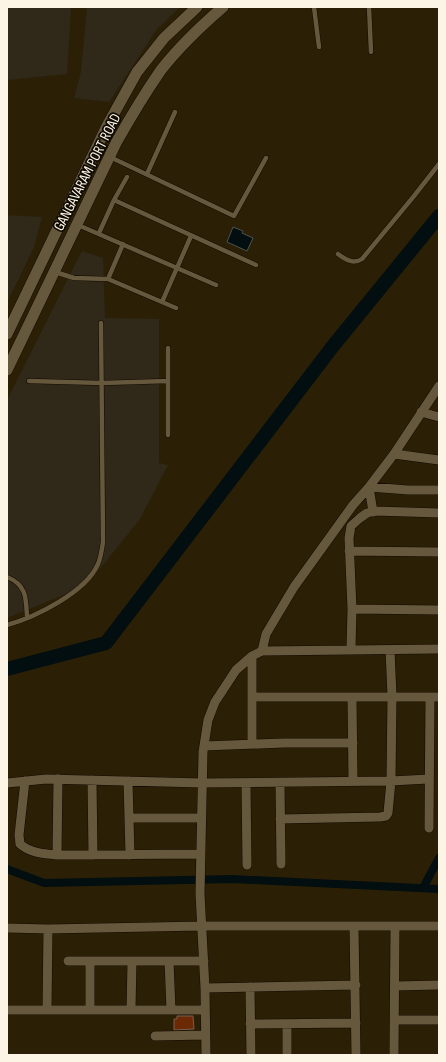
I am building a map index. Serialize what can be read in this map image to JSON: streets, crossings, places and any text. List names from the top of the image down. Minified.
{"streets":{"street":["GANGAVARAM PORT ROAD"]}}
